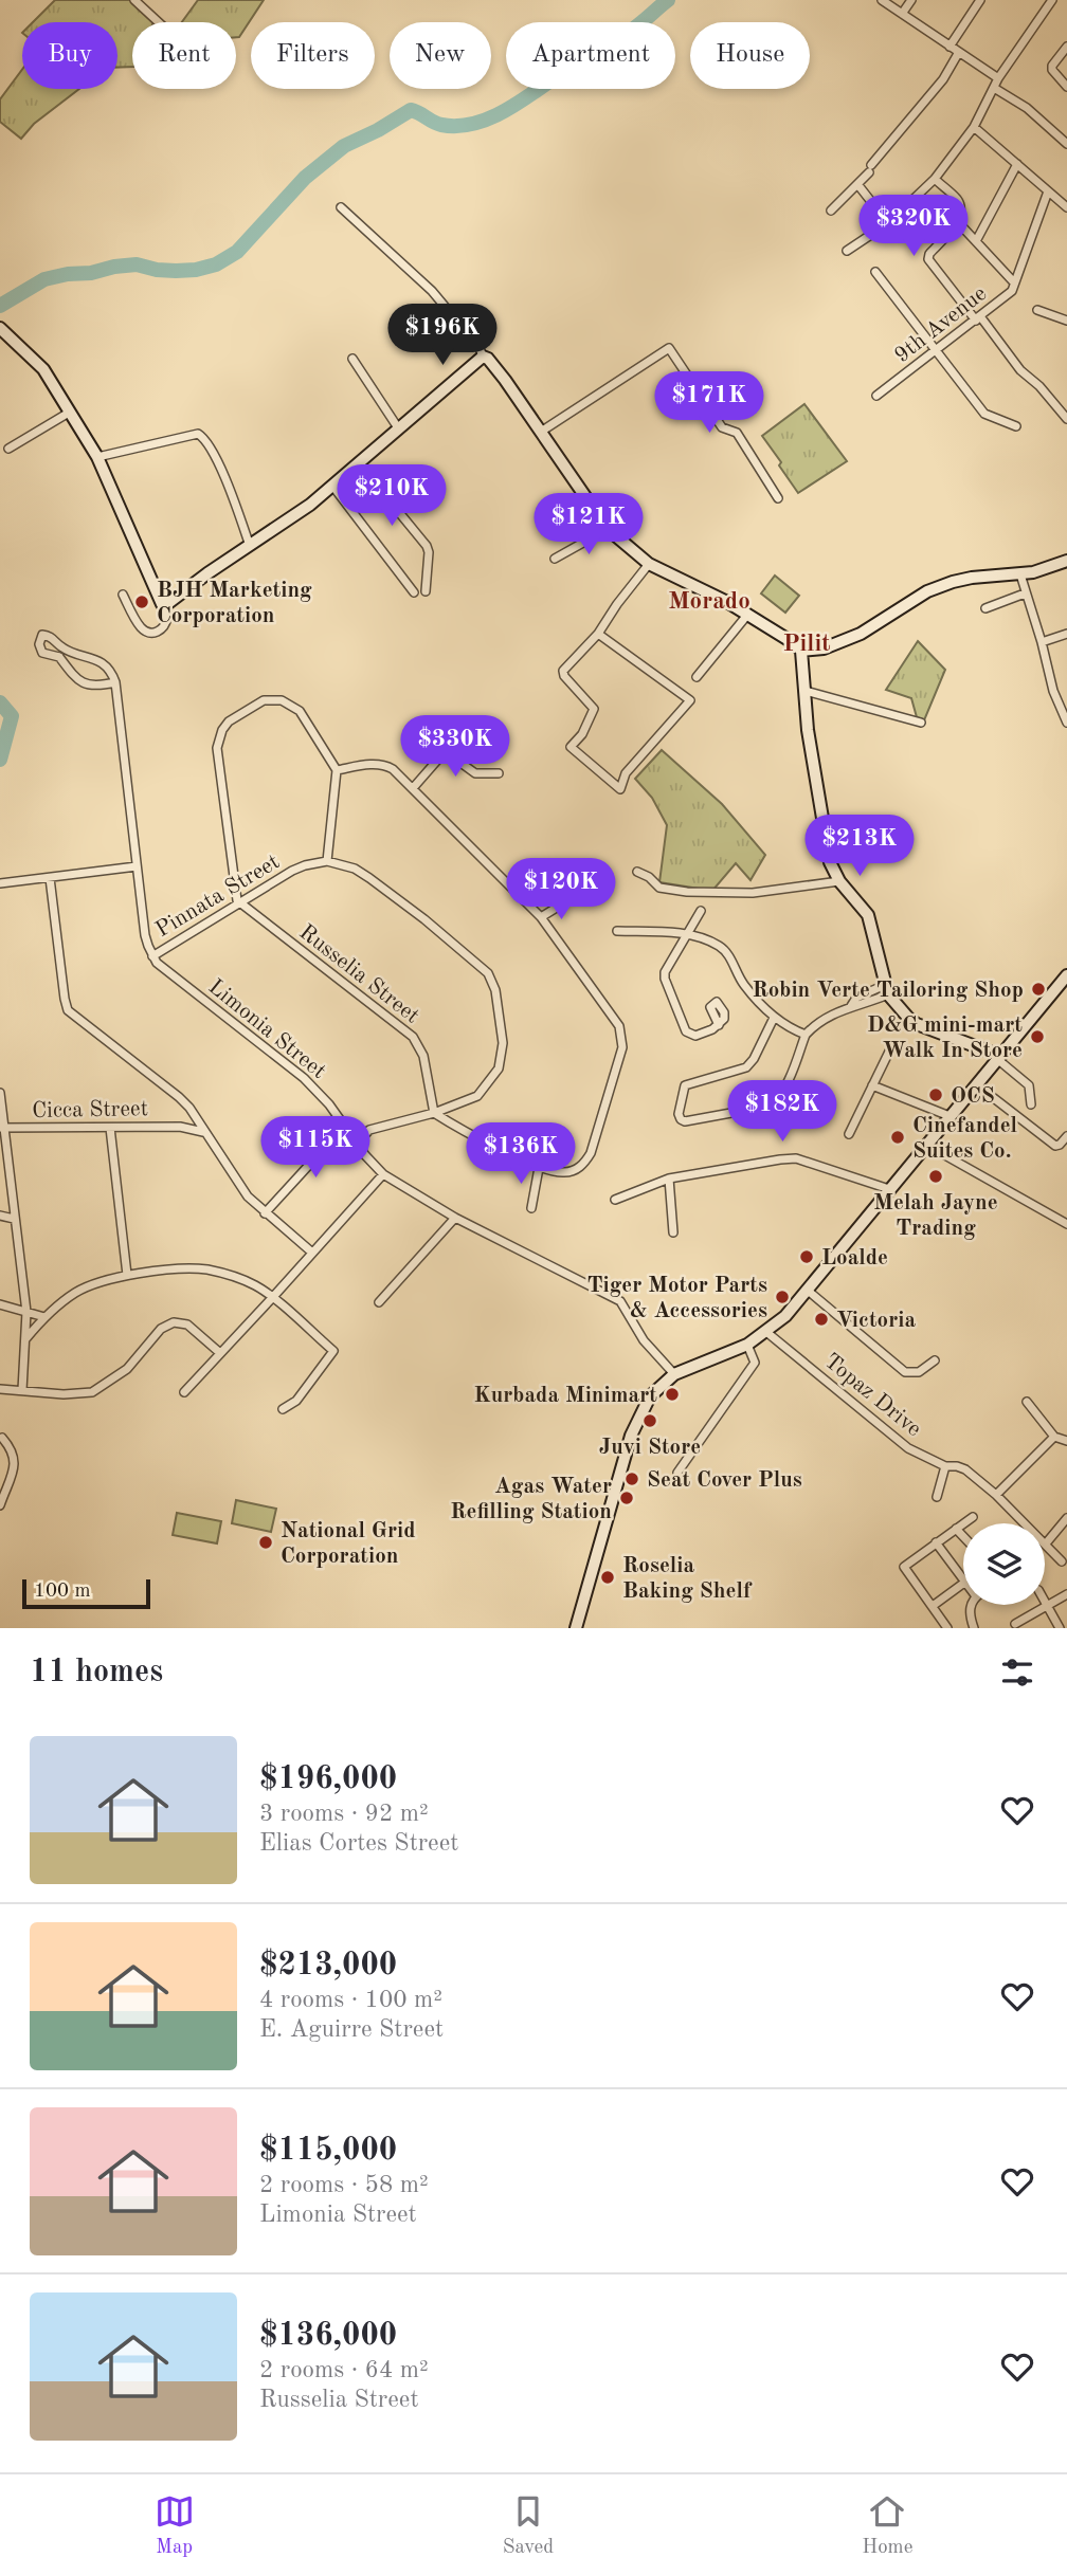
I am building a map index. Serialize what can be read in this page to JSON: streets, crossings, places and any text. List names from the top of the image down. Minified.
{"streets":{"street":["9th Avenue","Pinnata Street","Russelia Street","Limonia Street","Cicca Street","Topaz Drive"]},"crossings":[["Pinnata Street","Russelia Street"],["Pinnata Street","Limonia Street"]],"districts":["Morado","Pilit"],"places":["BJH Marketing Corporation","Robin Verte Tailoring Shop","D&G mini-mart Walk In Store","OCS","Cinefandel Suites Co.","Melah Jayne Trading","Loalde","Tiger Motor Parts & Accessories","Victoria","Kurbada Minimart","Juvi Store","Seat Cover Plus","Agas Water Refilling Station","National Grid Corporation","Roselia Baking Shelf"],"scale_bar":"100 m","page":{"chip":["Buy","Rent","Filters","New","Apartment","House"],"price":["$320K","$196K","$171K","$210K","$121K","$330K","$213K","$120K","$182K","$115K","$136K"],"scale":"100 m","heading":"11 homes","list":[{"name":"$196,000","note":"3 rooms · 92 m² · Elias Cortes Street"},{"name":"$213,000","note":"4 rooms · 100 m² · E. Aguirre Street"},{"name":"$115,000","note":"2 rooms · 58 m² · Limonia Street"},{"name":"$136,000","note":"2 rooms · 64 m² · Russelia Street"}],"tabs":["Map","Saved","Home"]}}
